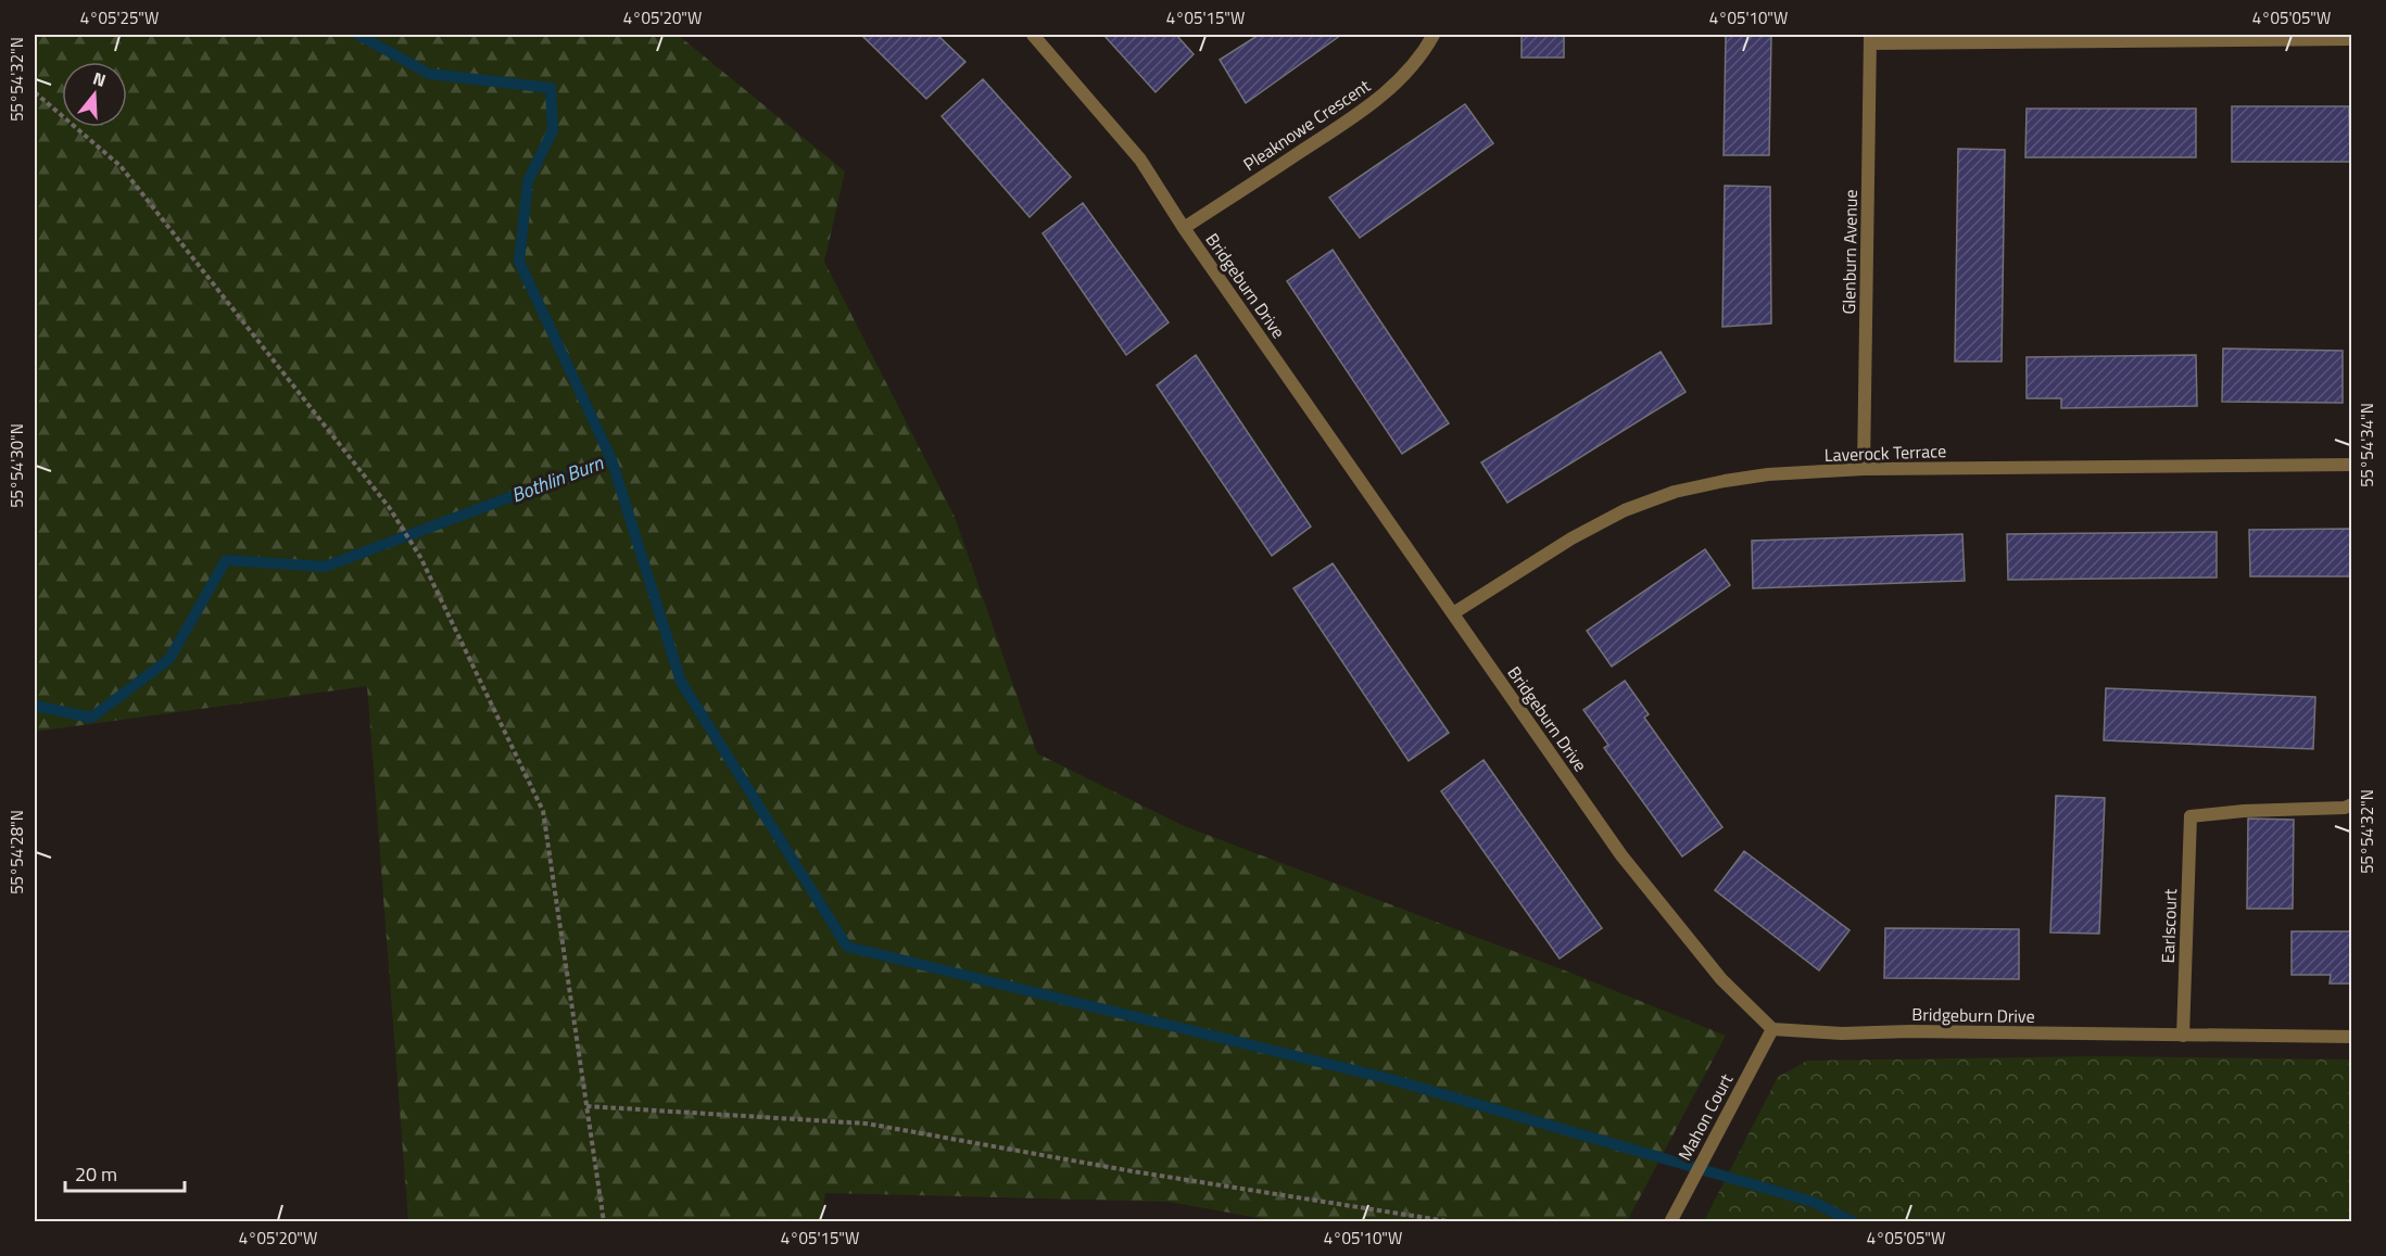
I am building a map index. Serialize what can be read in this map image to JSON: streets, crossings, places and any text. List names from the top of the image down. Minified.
{"streets":{"street":["Pleaknowe Crescent","Glenburn Avenue","Bridgeburn Drive","Laverock Terrace","Earlscourt","Mahon Court"]},"crossings":[["Pleaknowe Crescent","Bridgeburn Drive"],["Glenburn Avenue","Laverock Terrace"],["Bridgeburn Drive","Laverock Terrace"],["Bridgeburn Drive","Earlscourt"],["Bridgeburn Drive","Mahon Court"]],"water":["Bothlin Burn"],"scale_bar":"20 m","north":"top","coordinates":["4°05'25\"W","4°05'20\"W","4°05'15\"W","4°05'10\"W","4°05'05\"W","55°54'32\"N","55°54'34\"N","55°54'30\"N","55°54'28\"N"]}
